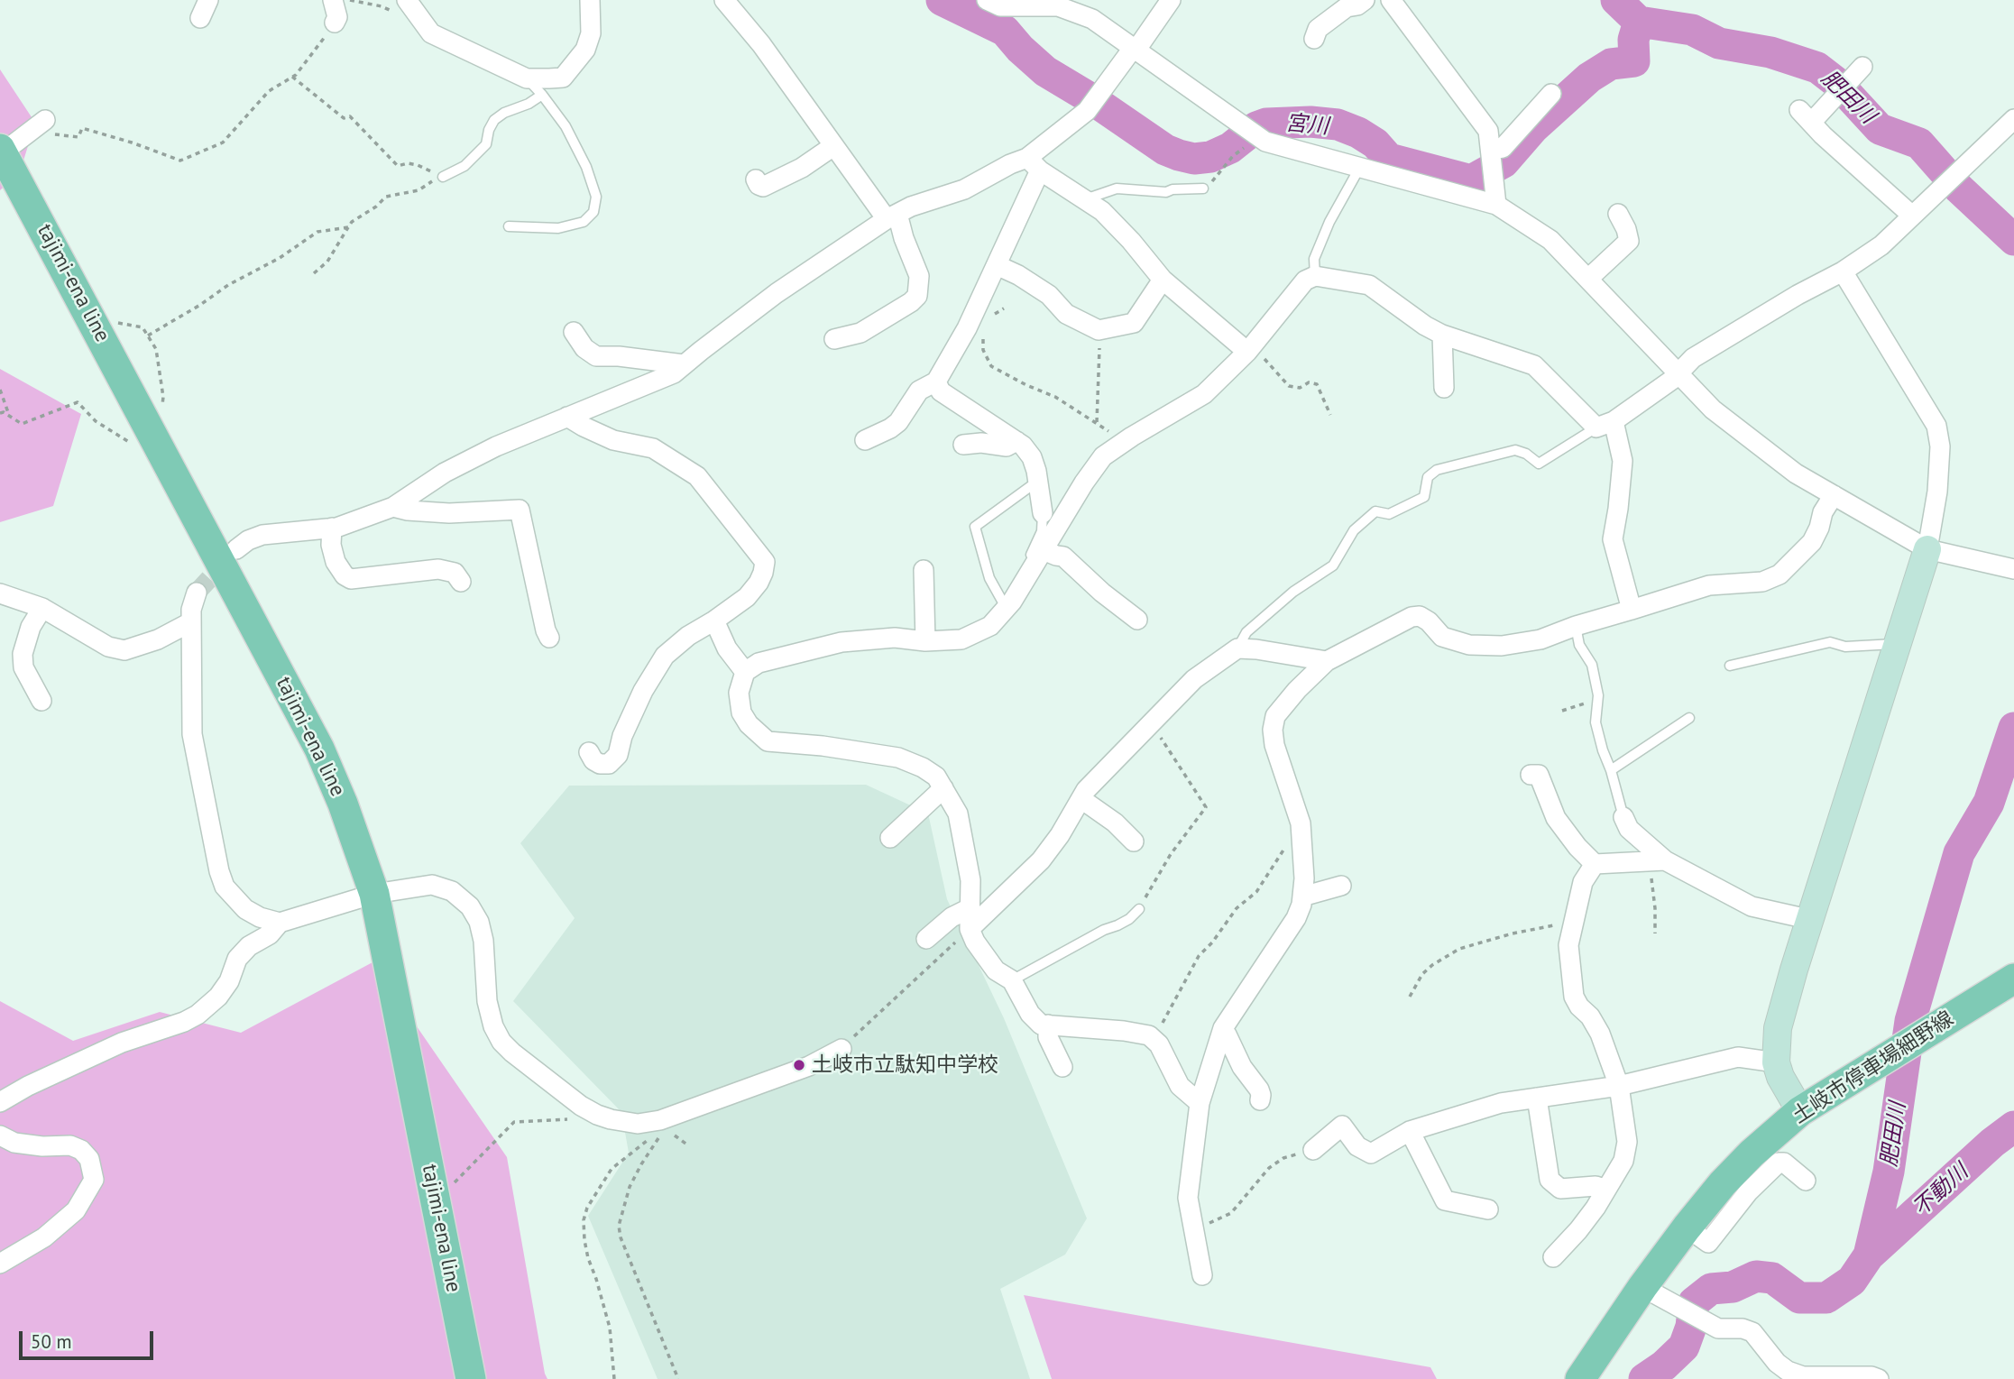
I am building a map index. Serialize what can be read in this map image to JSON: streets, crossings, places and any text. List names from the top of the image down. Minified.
{"streets":{"main road":["tajimi-ena line","土岐市停車場細野線"]},"water":["肥田川","宮川","不動川"],"places":["土岐市立駄知中学校"],"scale_bar":"50 m"}
